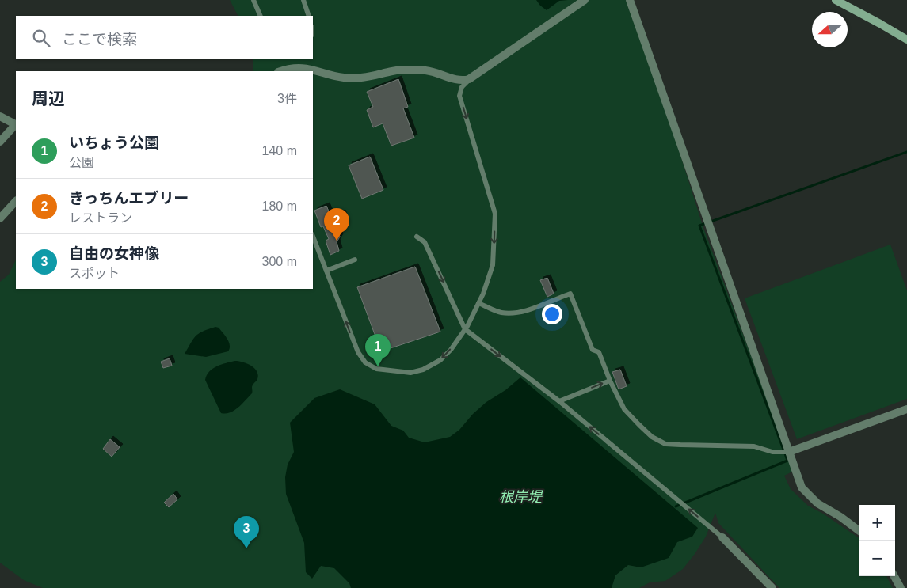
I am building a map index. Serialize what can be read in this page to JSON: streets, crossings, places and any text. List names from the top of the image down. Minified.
{"water":["根岸堤"],"north":"left","page":{"search":"ここで検索","heading":["周辺","3件"],"list":[{"mark":"1","name":"いちょう公園","note":"公園","value":"140 m"},{"mark":"2","name":"きっちんエブリー","note":"レストラン","value":"180 m"},{"mark":"3","name":"自由の女神像","note":"スポット","value":"300 m"}],"pins":["2","1","3"],"map_buttons":["+","−"]}}
